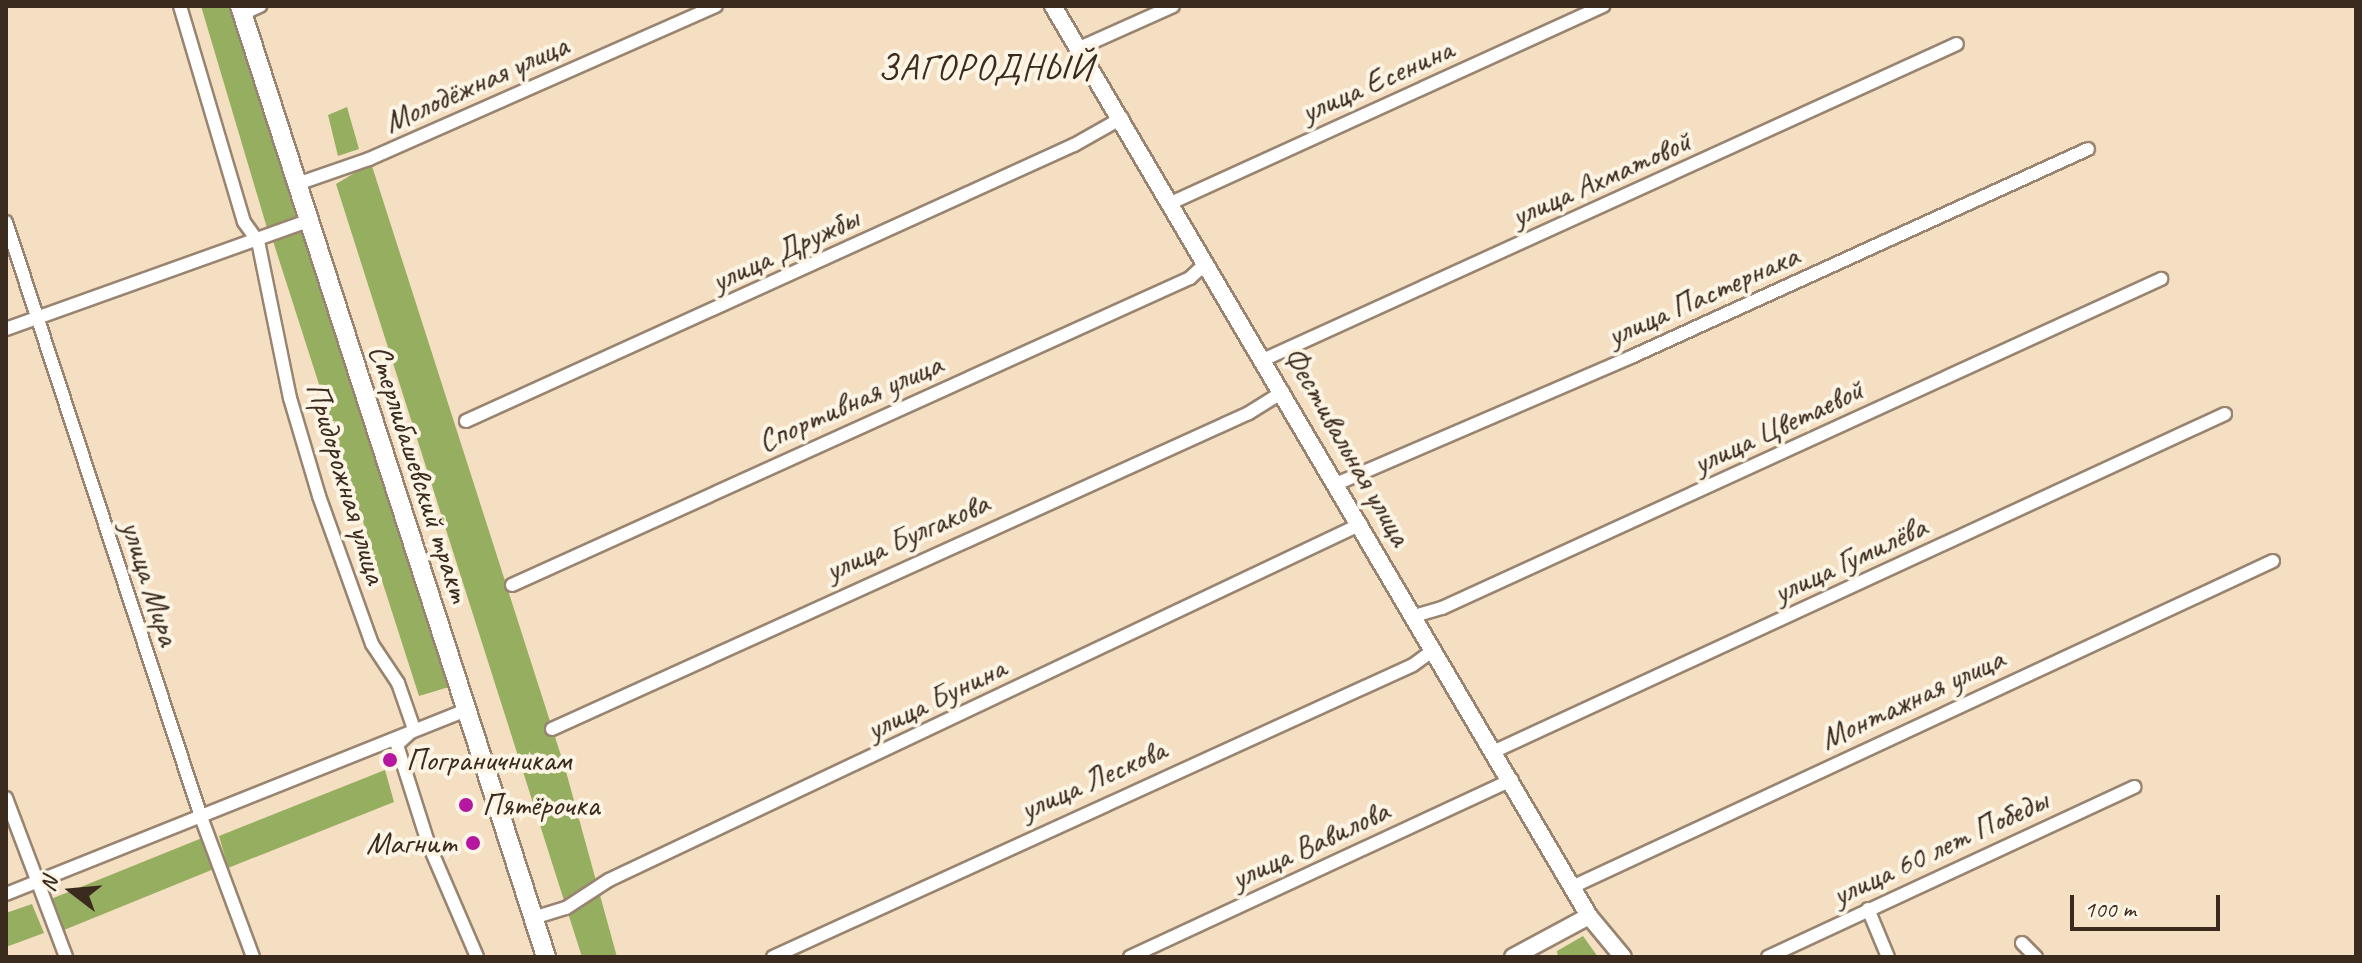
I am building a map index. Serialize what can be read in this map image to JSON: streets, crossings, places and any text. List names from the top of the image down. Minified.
{"streets":{"main road":["Стерлибашевский тракт"],"street":["улица Есенина","Молодёжная улица","улица Ахматовой","улица Дружбы","улица Пастернака","Спортивная улица","улица Цветаевой","Фестивальная улица","Придорожная улица","улица Булгакова","улица Гумилёва","улица Мира","улица Бунина","Монтажная улица","улица Лескова","улица Вавилова","улица 60 лет Победы"]},"crossings":[["улица Есенина","Фестивальная улица"],["Молодёжная улица","Стерлибашевский тракт"],["улица Ахматовой","Фестивальная улица"],["улица Дружбы","Фестивальная улица"],["улица Пастернака","Фестивальная улица"],["Спортивная улица","Фестивальная улица"],["улица Цветаевой","Фестивальная улица"],["Фестивальная улица","улица Булгакова"],["Фестивальная улица","улица Гумилёва"],["Фестивальная улица","улица Бунина"],["Фестивальная улица","Монтажная улица"],["Фестивальная улица","улица Лескова"],["Фестивальная улица","улица Вавилова"],["Стерлибашевский тракт","улица Бунина"]],"districts":["ЗАГОРОДНЫЙ"],"places":["Пограничникам","Пятёрочка","Магнит"],"scale_bar":"100 m","north":"left"}
